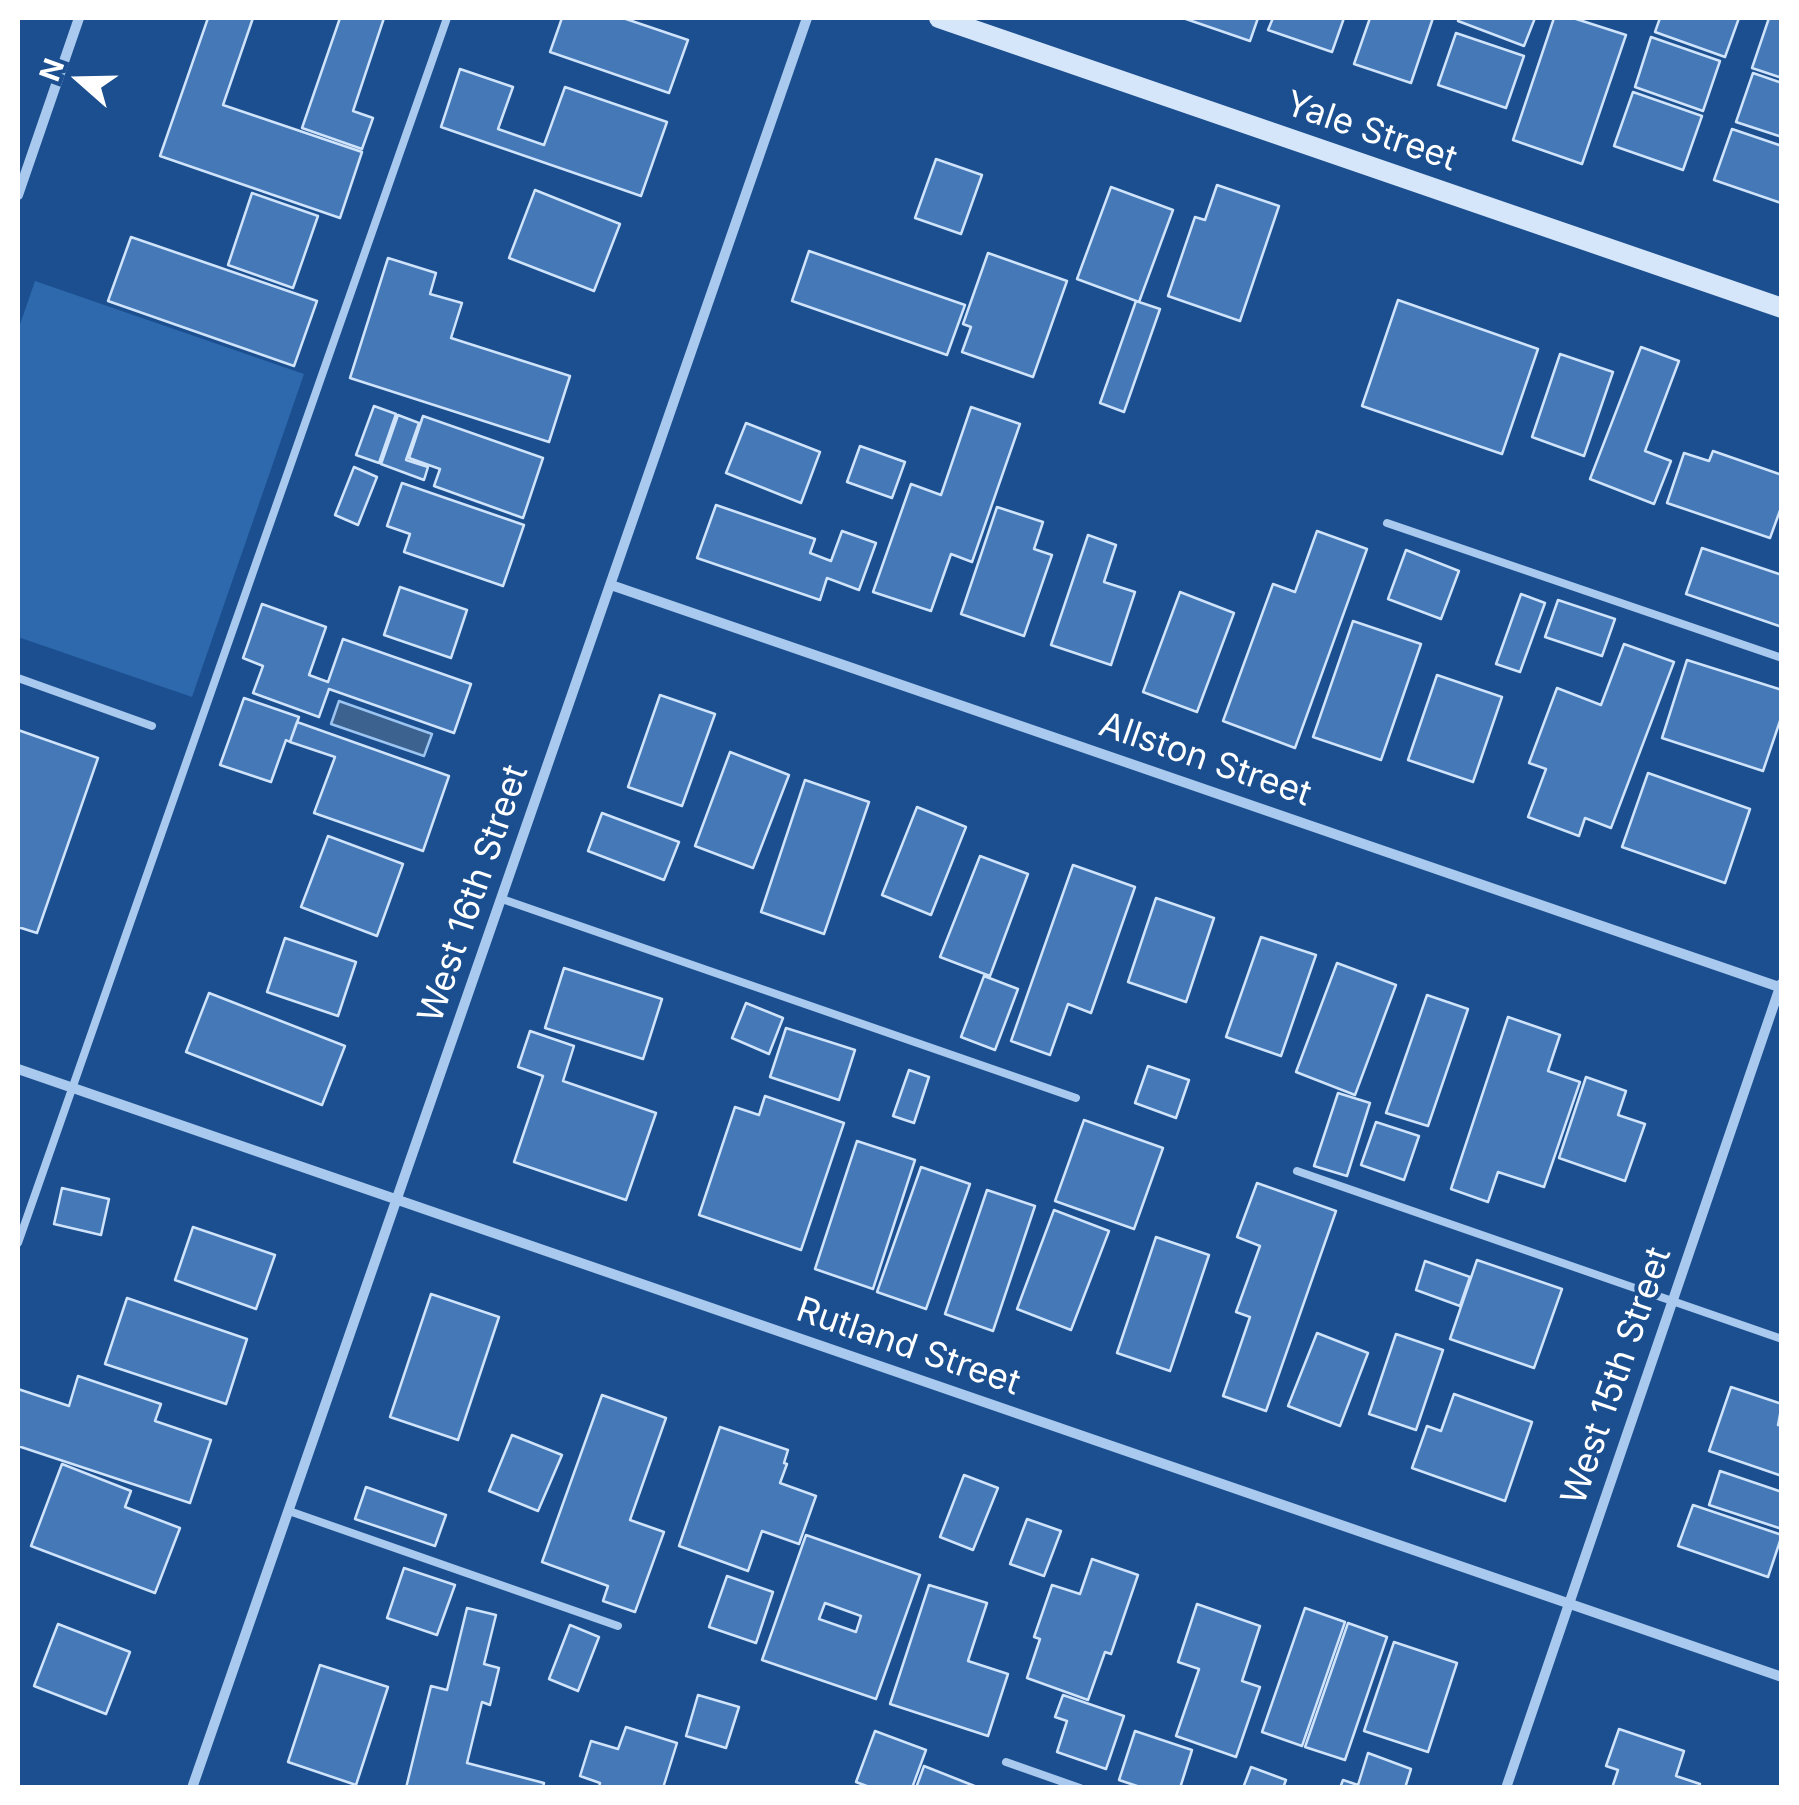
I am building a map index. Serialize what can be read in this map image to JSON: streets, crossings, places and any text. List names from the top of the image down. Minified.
{"streets":{"main road":["Yale Street"],"street":["Allston Street","West 16th Street","Rutland Street","West 15th Street"]},"crossings":[["Allston Street","West 16th Street"],["Allston Street","West 15th Street"],["West 16th Street","Rutland Street"],["Rutland Street","West 15th Street"]],"north":"left"}
